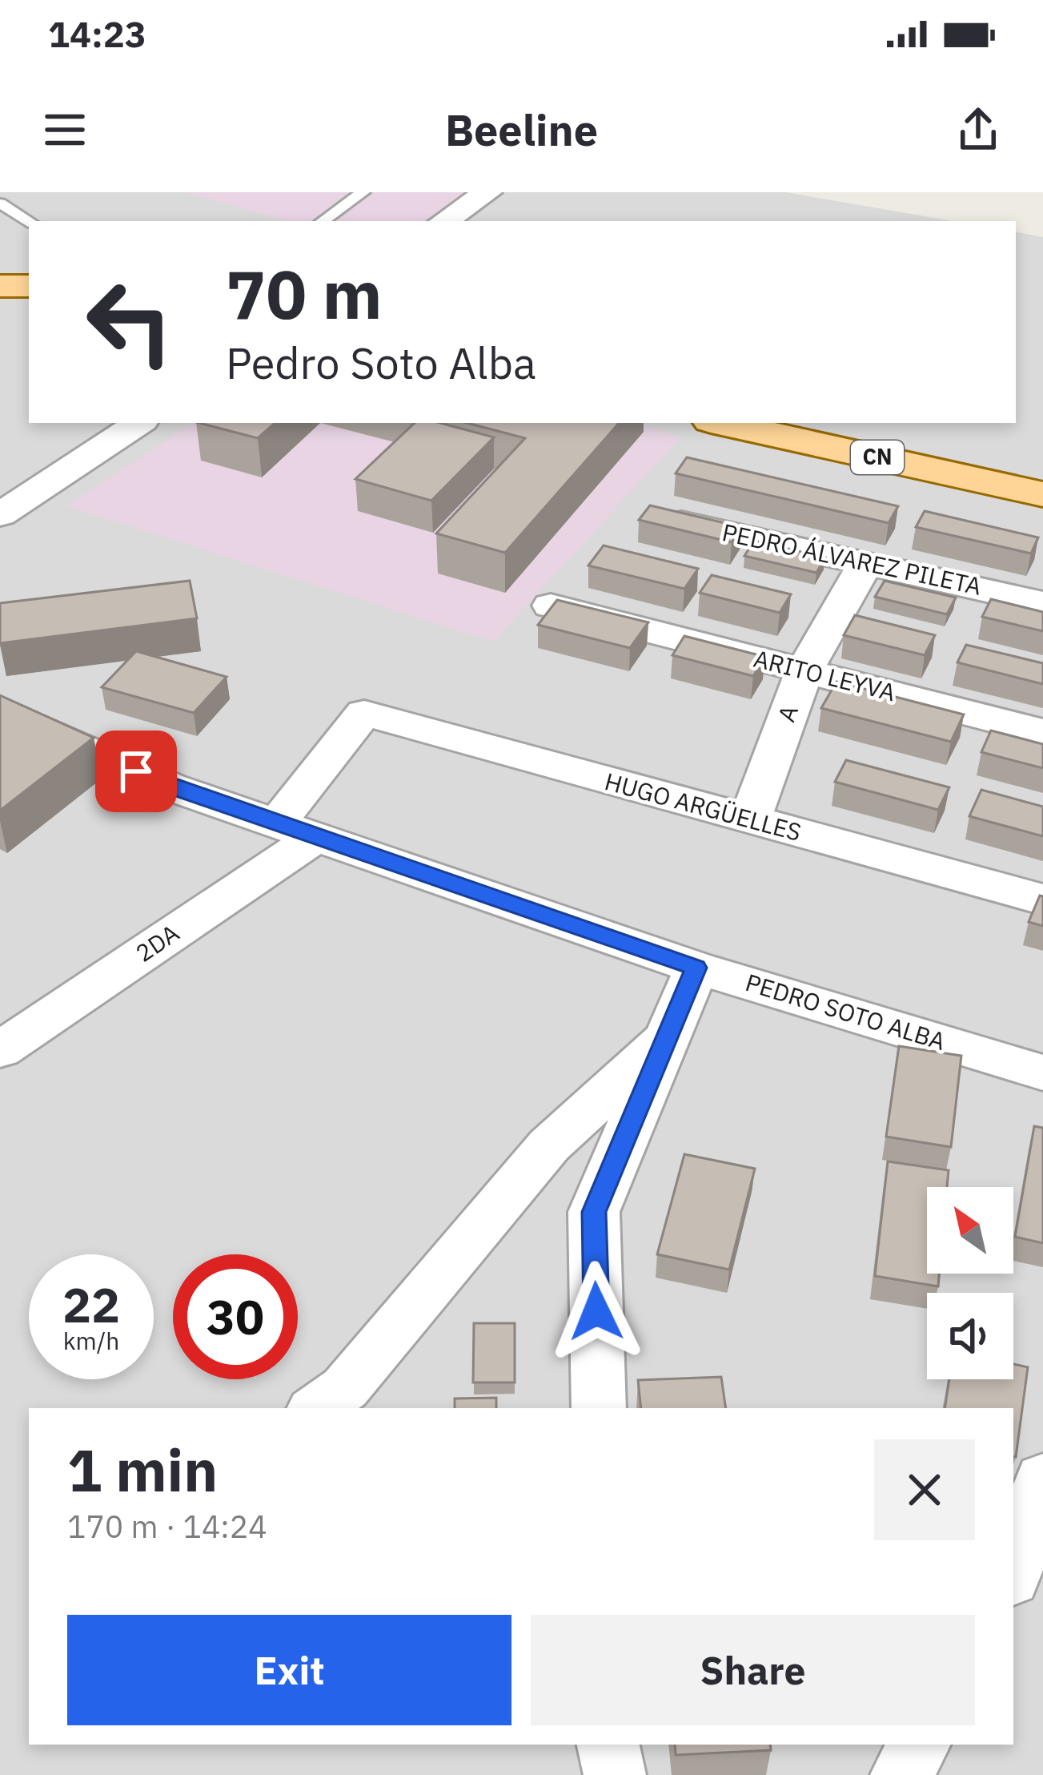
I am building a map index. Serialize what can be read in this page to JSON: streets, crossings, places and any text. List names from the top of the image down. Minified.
{"streets":{"main road":["CN"],"street":["PEDRO ÁLVAREZ PILETA","ARITO LEYVA","A","HUGO ARGÜELLES","2DA","PEDRO SOTO ALBA"]},"crossings":[["PEDRO ÁLVAREZ PILETA","A"],["ARITO LEYVA","A"],["A","HUGO ARGÜELLES"],["HUGO ARGÜELLES","2DA"],["2DA","PEDRO SOTO ALBA"]],"north":"top left","page":{"status":"14:23","header":"Beeline","turn":["70 m","Pedro Soto Alba"],"speed":"22 km/h","limit":"30","heading":["1 min","170 m · 14:24"],"buttons":["Exit","Share"]}}
